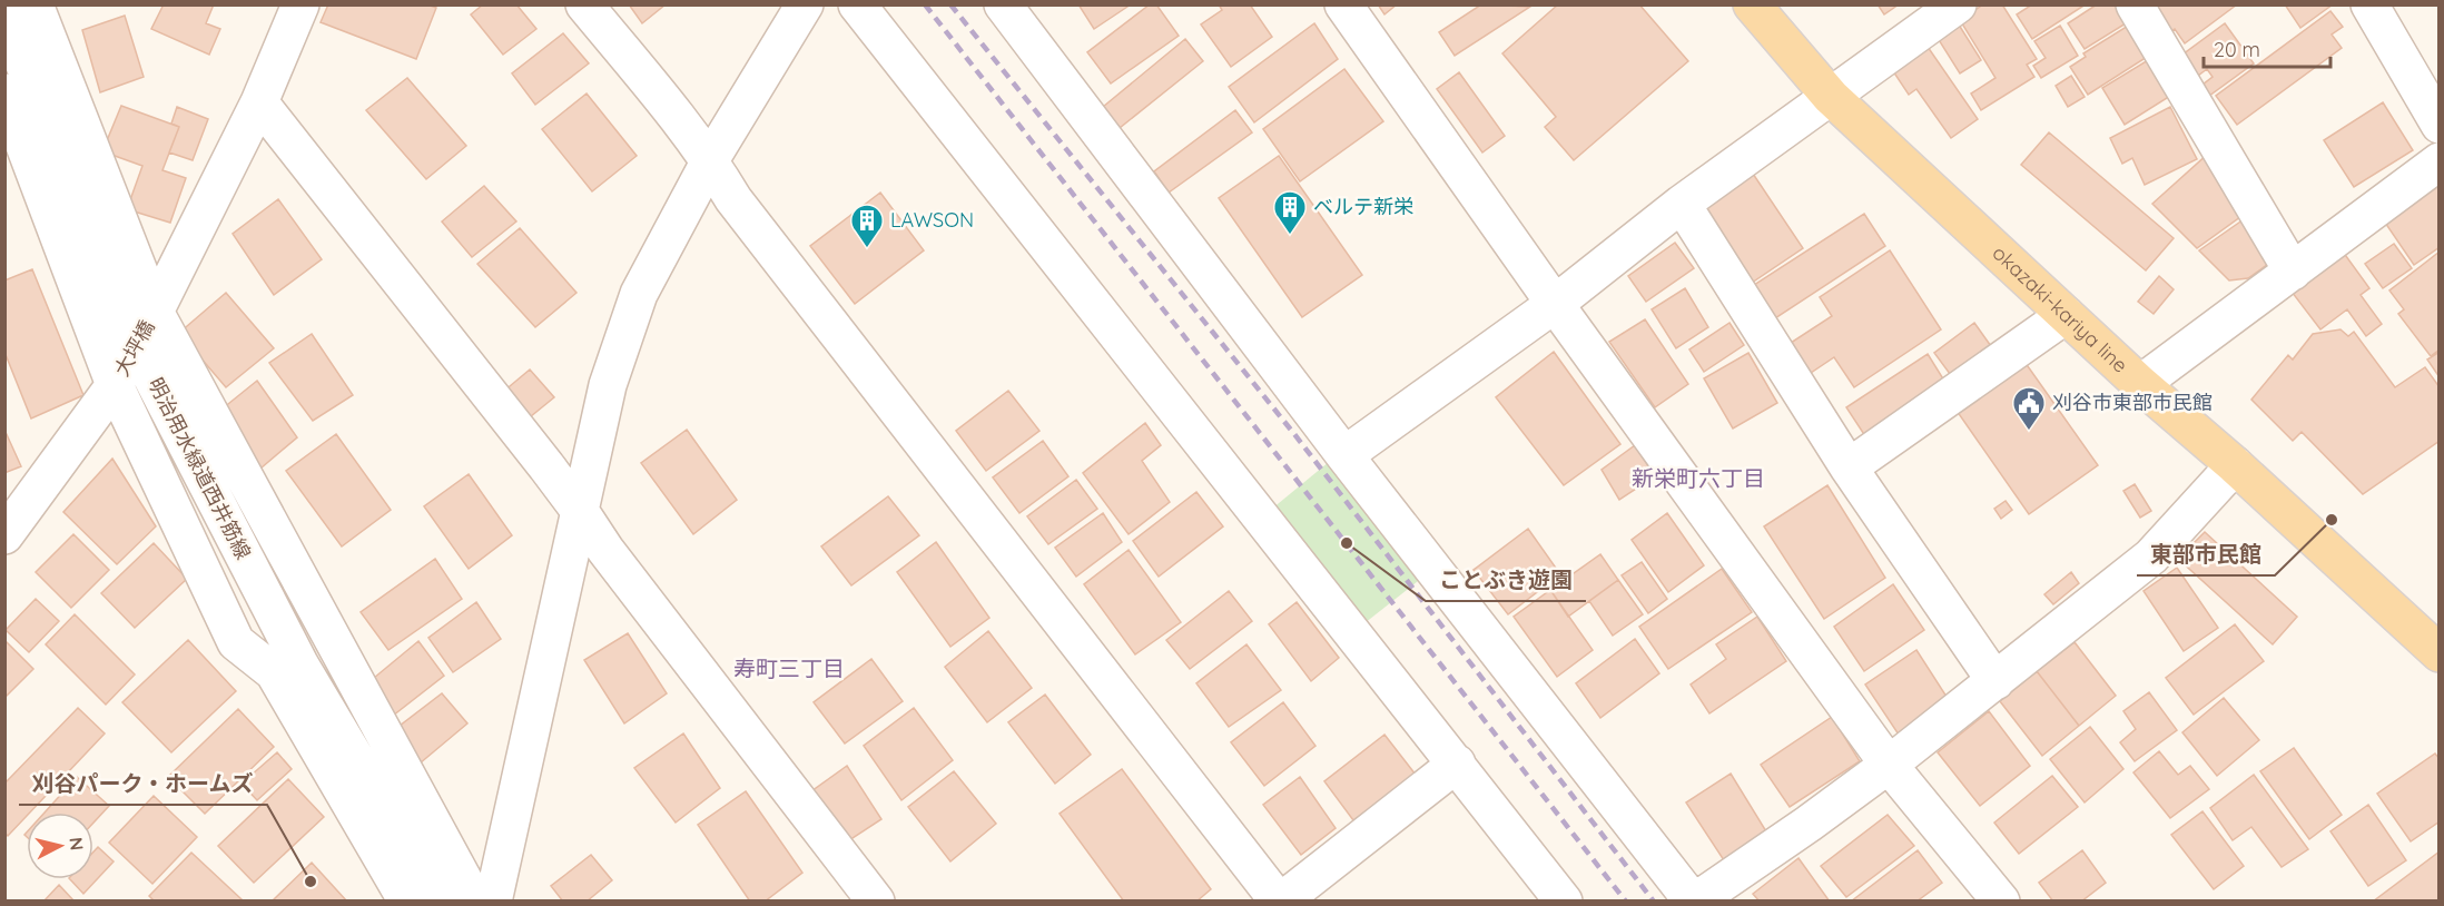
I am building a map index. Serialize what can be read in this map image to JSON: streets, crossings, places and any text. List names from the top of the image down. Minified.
{"streets":{"main road":["okazaki-kariya line"],"street":["大坪橋","明治用水緑道西井筋線"]},"crossings":[["大坪橋","明治用水緑道西井筋線"]],"districts":["新栄町六丁目","寿町三丁目"],"places":{"building":["ベルテ新栄","LAWSON"],"public building":["刈谷市東部市民館"],"other":["東部市民館","ことぶき遊園","刈谷パーク・ホームズ"]},"scale_bar":"20 m","north":"right"}
